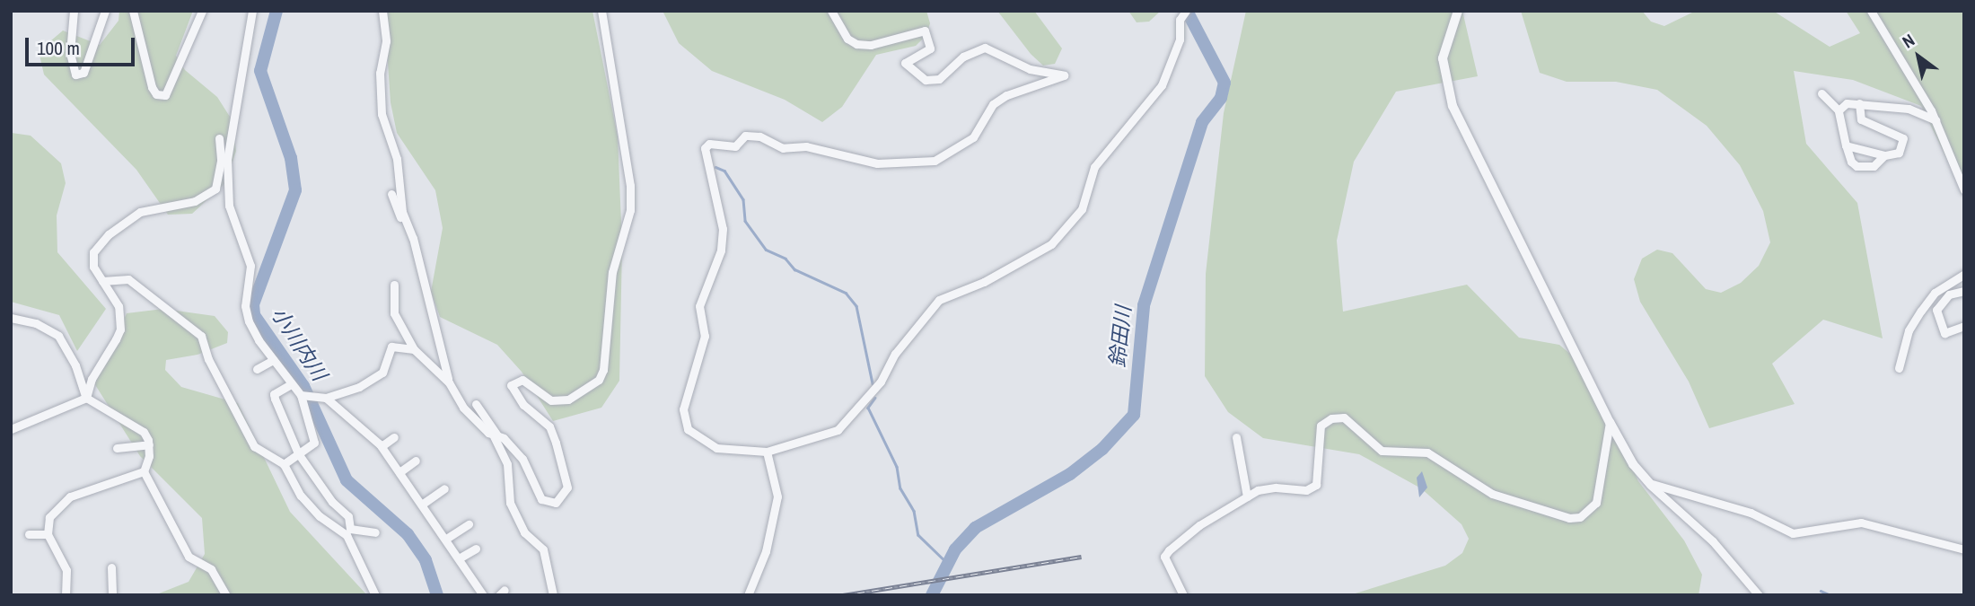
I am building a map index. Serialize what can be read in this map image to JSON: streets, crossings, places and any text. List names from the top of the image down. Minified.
{"water":["鈴田川","小川内川"],"scale_bar":"100 m","north":"top left"}
